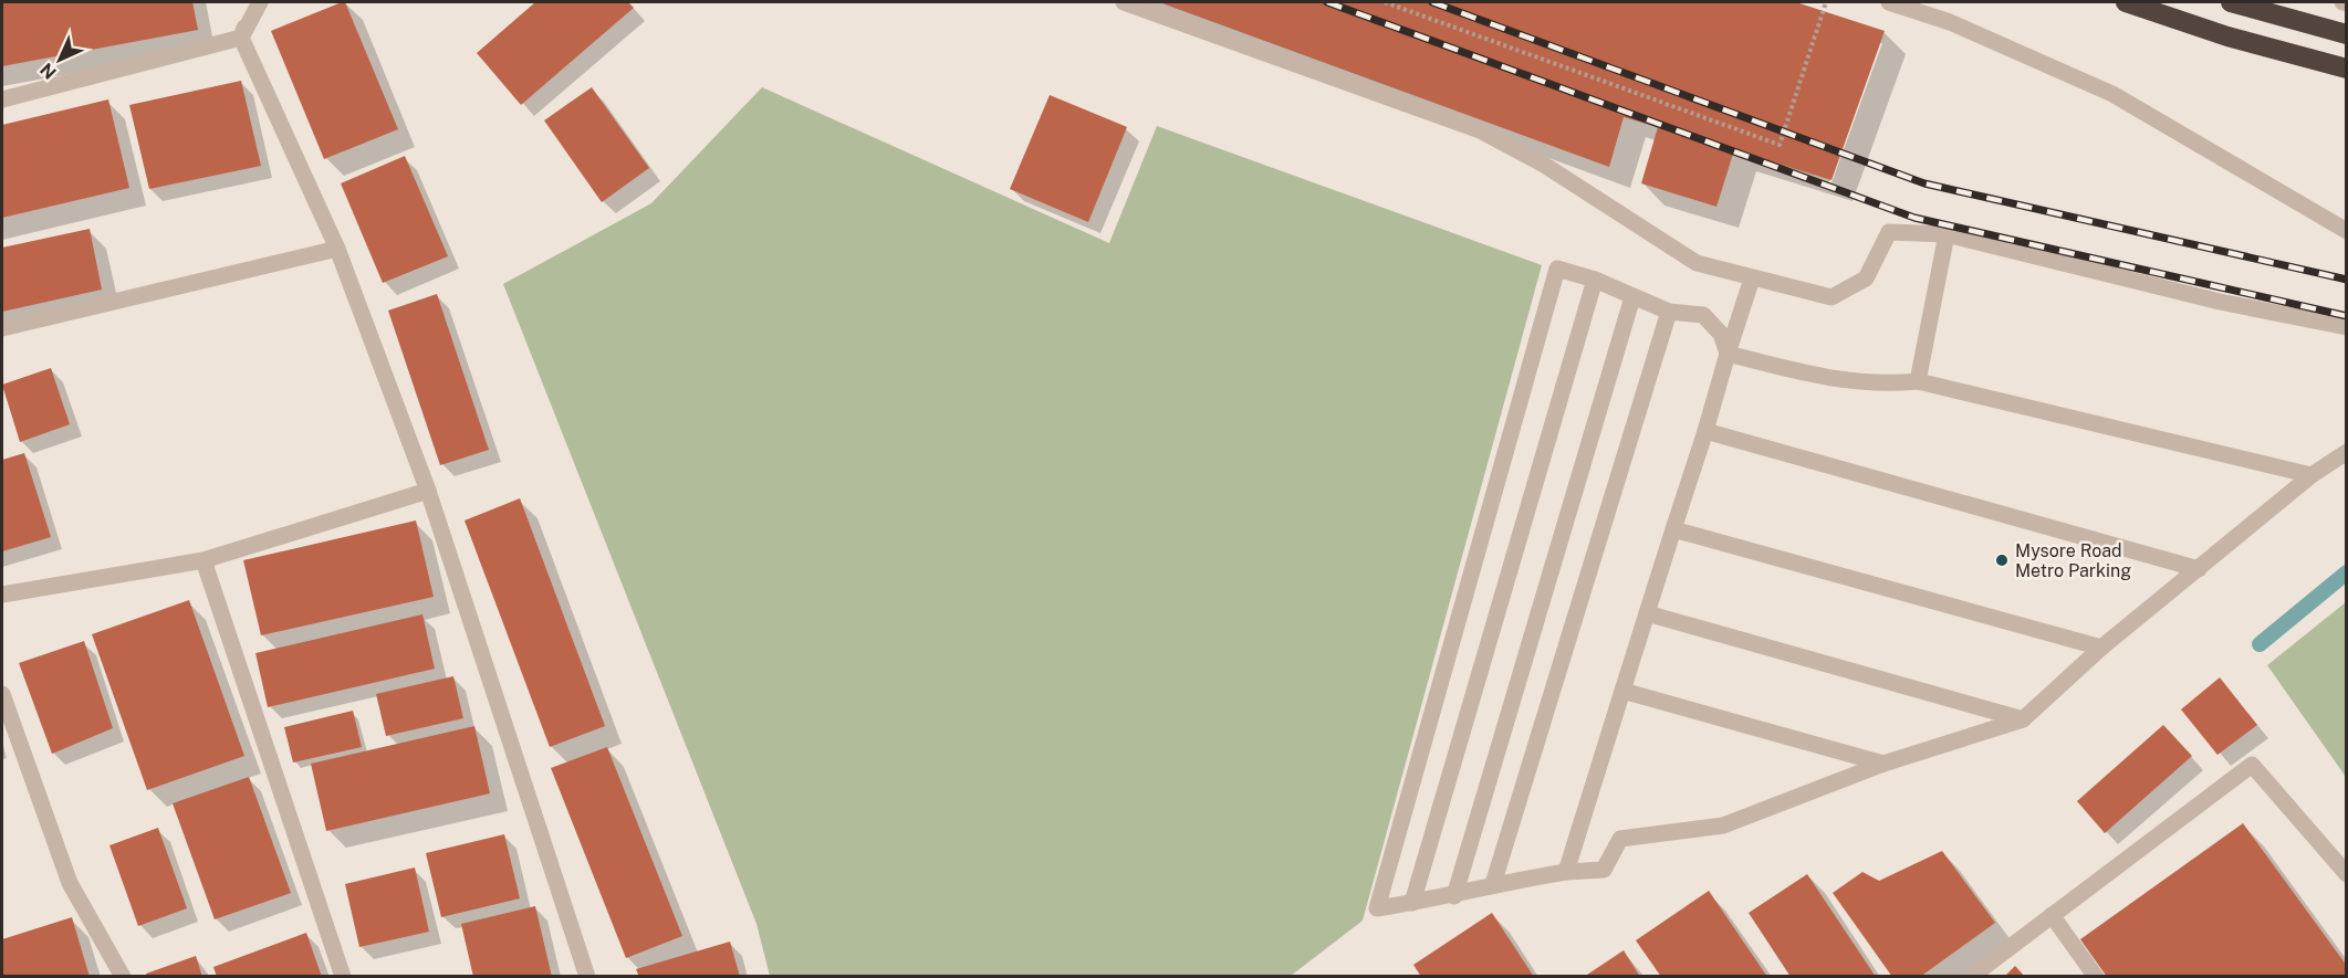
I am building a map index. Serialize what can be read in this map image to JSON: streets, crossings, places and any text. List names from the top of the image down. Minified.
{"places":["Mysore Road Metro Parking"],"north":"bottom left"}
